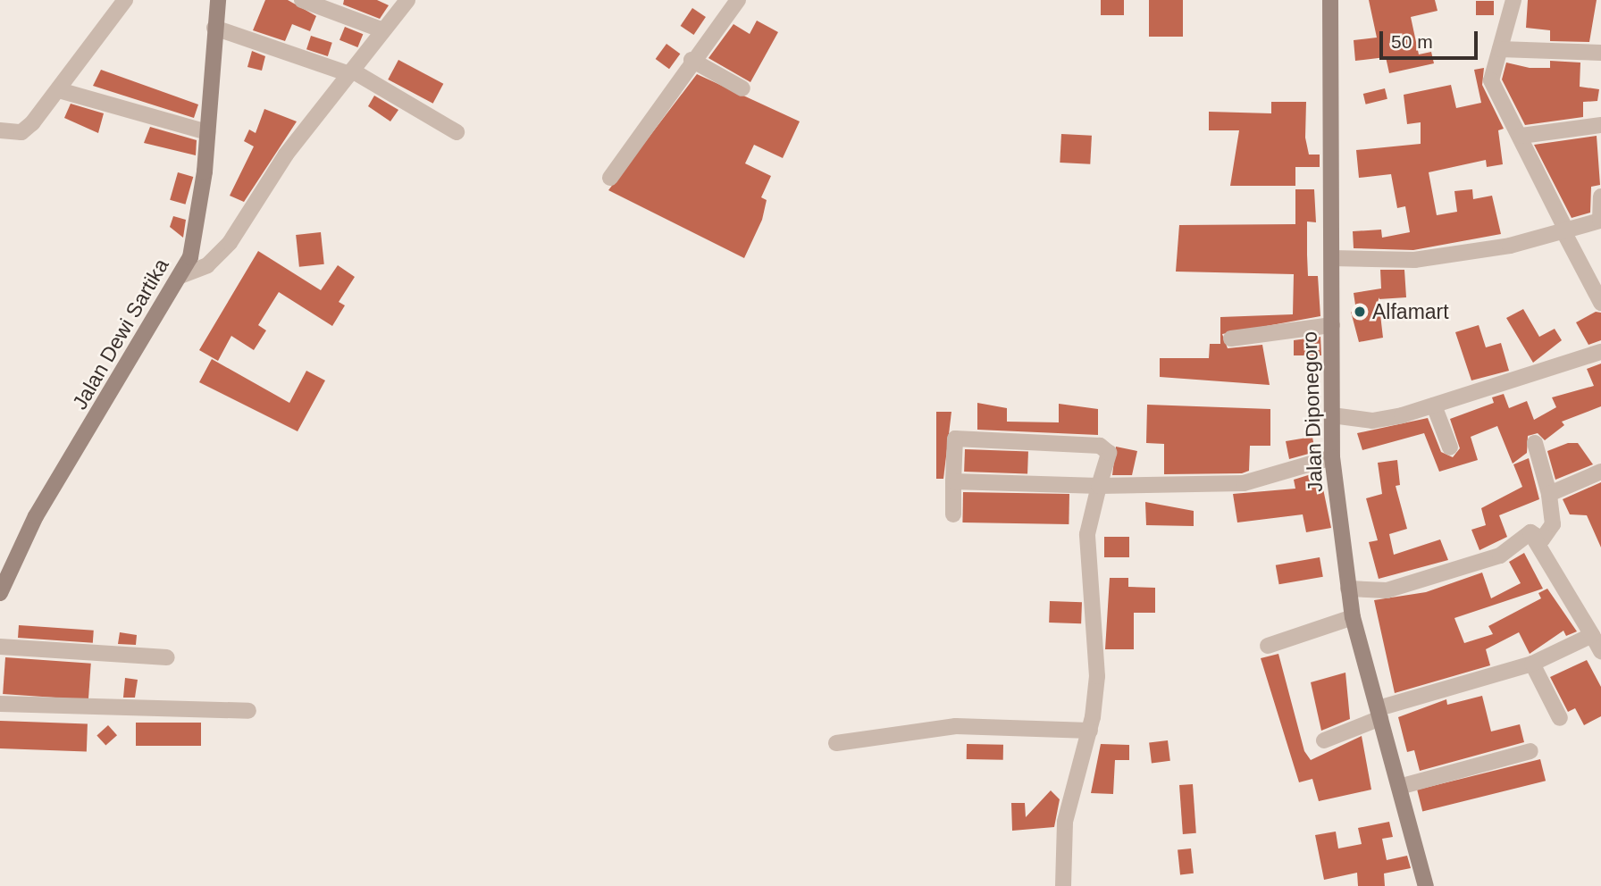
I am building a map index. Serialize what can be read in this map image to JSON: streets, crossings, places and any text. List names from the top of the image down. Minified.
{"streets":{"street":["Jalan Dewi Sartika","Jalan Diponegoro"]},"places":["Alfamart"],"scale_bar":"50 m"}
